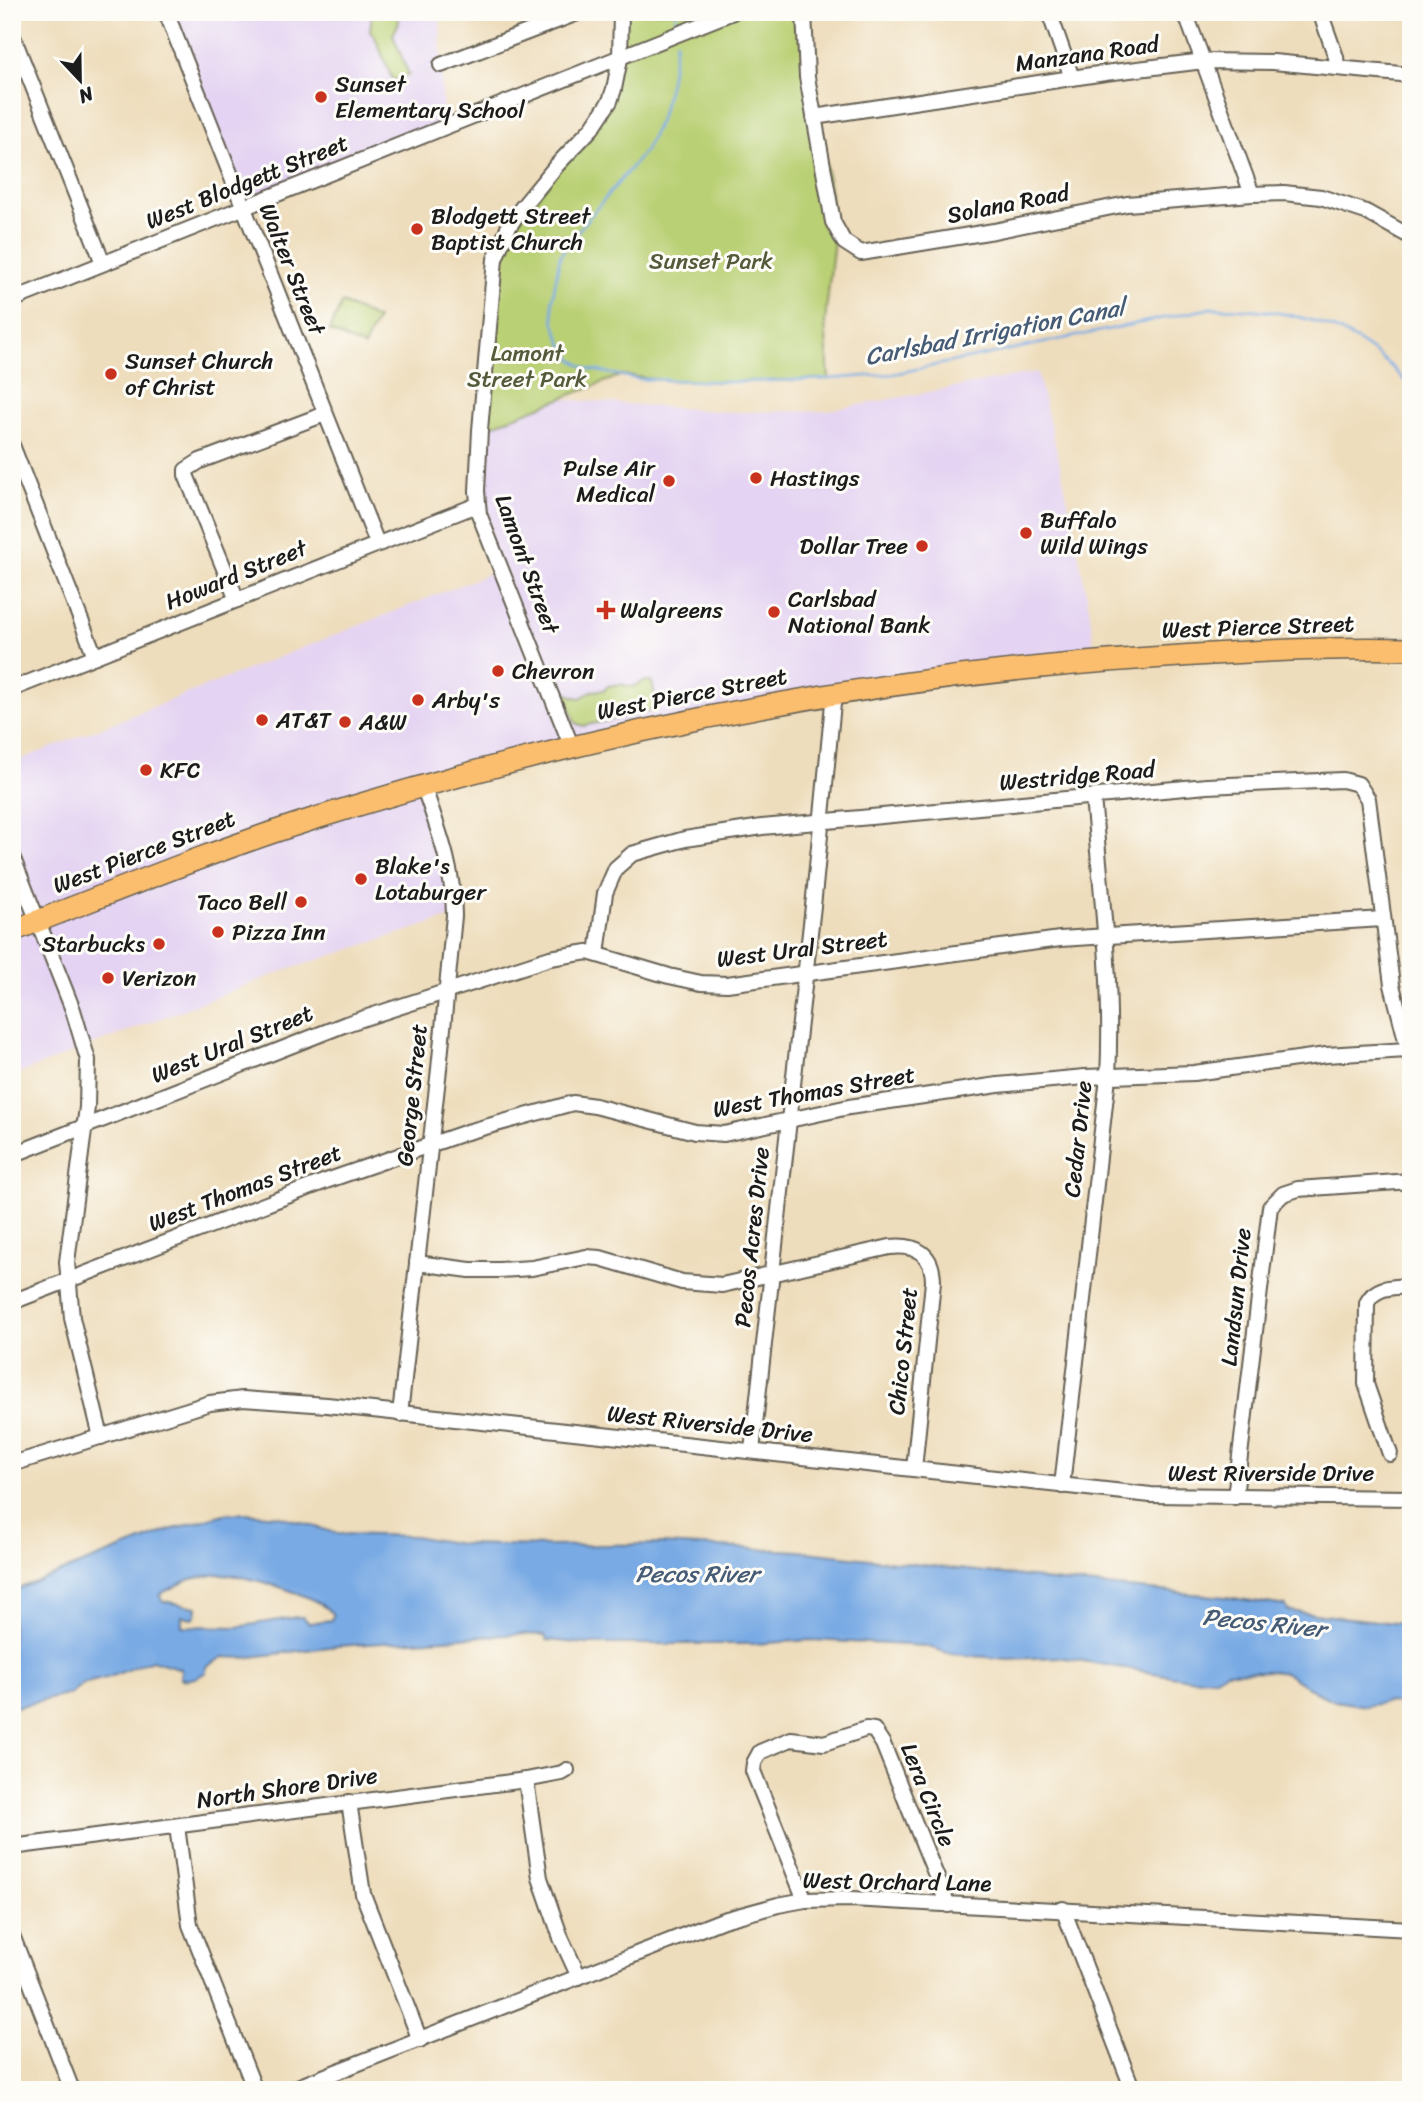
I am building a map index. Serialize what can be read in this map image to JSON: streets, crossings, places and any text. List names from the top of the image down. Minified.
{"streets":{"highway":["West Pierce Street"],"street":["Manzana Road","West Blodgett Street","Solana Road","Walter Street","Lamont Street","Howard Street","Westridge Road","West Ural Street","West Thomas Street","George Street","Cedar Drive","Pecos Acres Drive","Landsun Drive","Chico Street","West Riverside Drive","North Shore Drive","Lera Circle","West Orchard Lane"]},"crossings":[["Manzana Road","Solana Road"],["West Blodgett Street","Walter Street"],["West Blodgett Street","Lamont Street"],["Walter Street","Howard Street"],["Lamont Street","Howard Street"],["Lamont Street","West Pierce Street"],["West Pierce Street","George Street"],["West Pierce Street","Pecos Acres Drive"],["Westridge Road","West Ural Street"],["Westridge Road","West Thomas Street"],["Westridge Road","Cedar Drive"],["Westridge Road","Pecos Acres Drive"],["West Ural Street","George Street"],["West Ural Street","Cedar Drive"],["West Ural Street","Pecos Acres Drive"],["West Thomas Street","George Street"],["West Thomas Street","Cedar Drive"],["West Thomas Street","Pecos Acres Drive"],["George Street","Chico Street"],["George Street","West Riverside Drive"],["Cedar Drive","West Riverside Drive"],["Pecos Acres Drive","Chico Street"],["Pecos Acres Drive","West Riverside Drive"],["Landsun Drive","West Riverside Drive"],["Chico Street","West Riverside Drive"],["Lera Circle","West Orchard Lane"]],"water":["Carlsbad Irrigation Canal","Pecos River"],"parks":["Sunset Park","Lamont Street Park"],"places":{"other":["Sunset Elementary School","Blodgett Street Baptist Church","Sunset Church of Christ","Hastings","Pulse Air Medical","Buffalo Wild Wings","Dollar Tree","Carlsbad National Bank","Chevron","Arby's","AT&T","A&W","KFC","Blake's Lotaburger","Taco Bell","Pizza Inn","Starbucks","Verizon"],"health":["Walgreens"]},"north":"bottom"}
